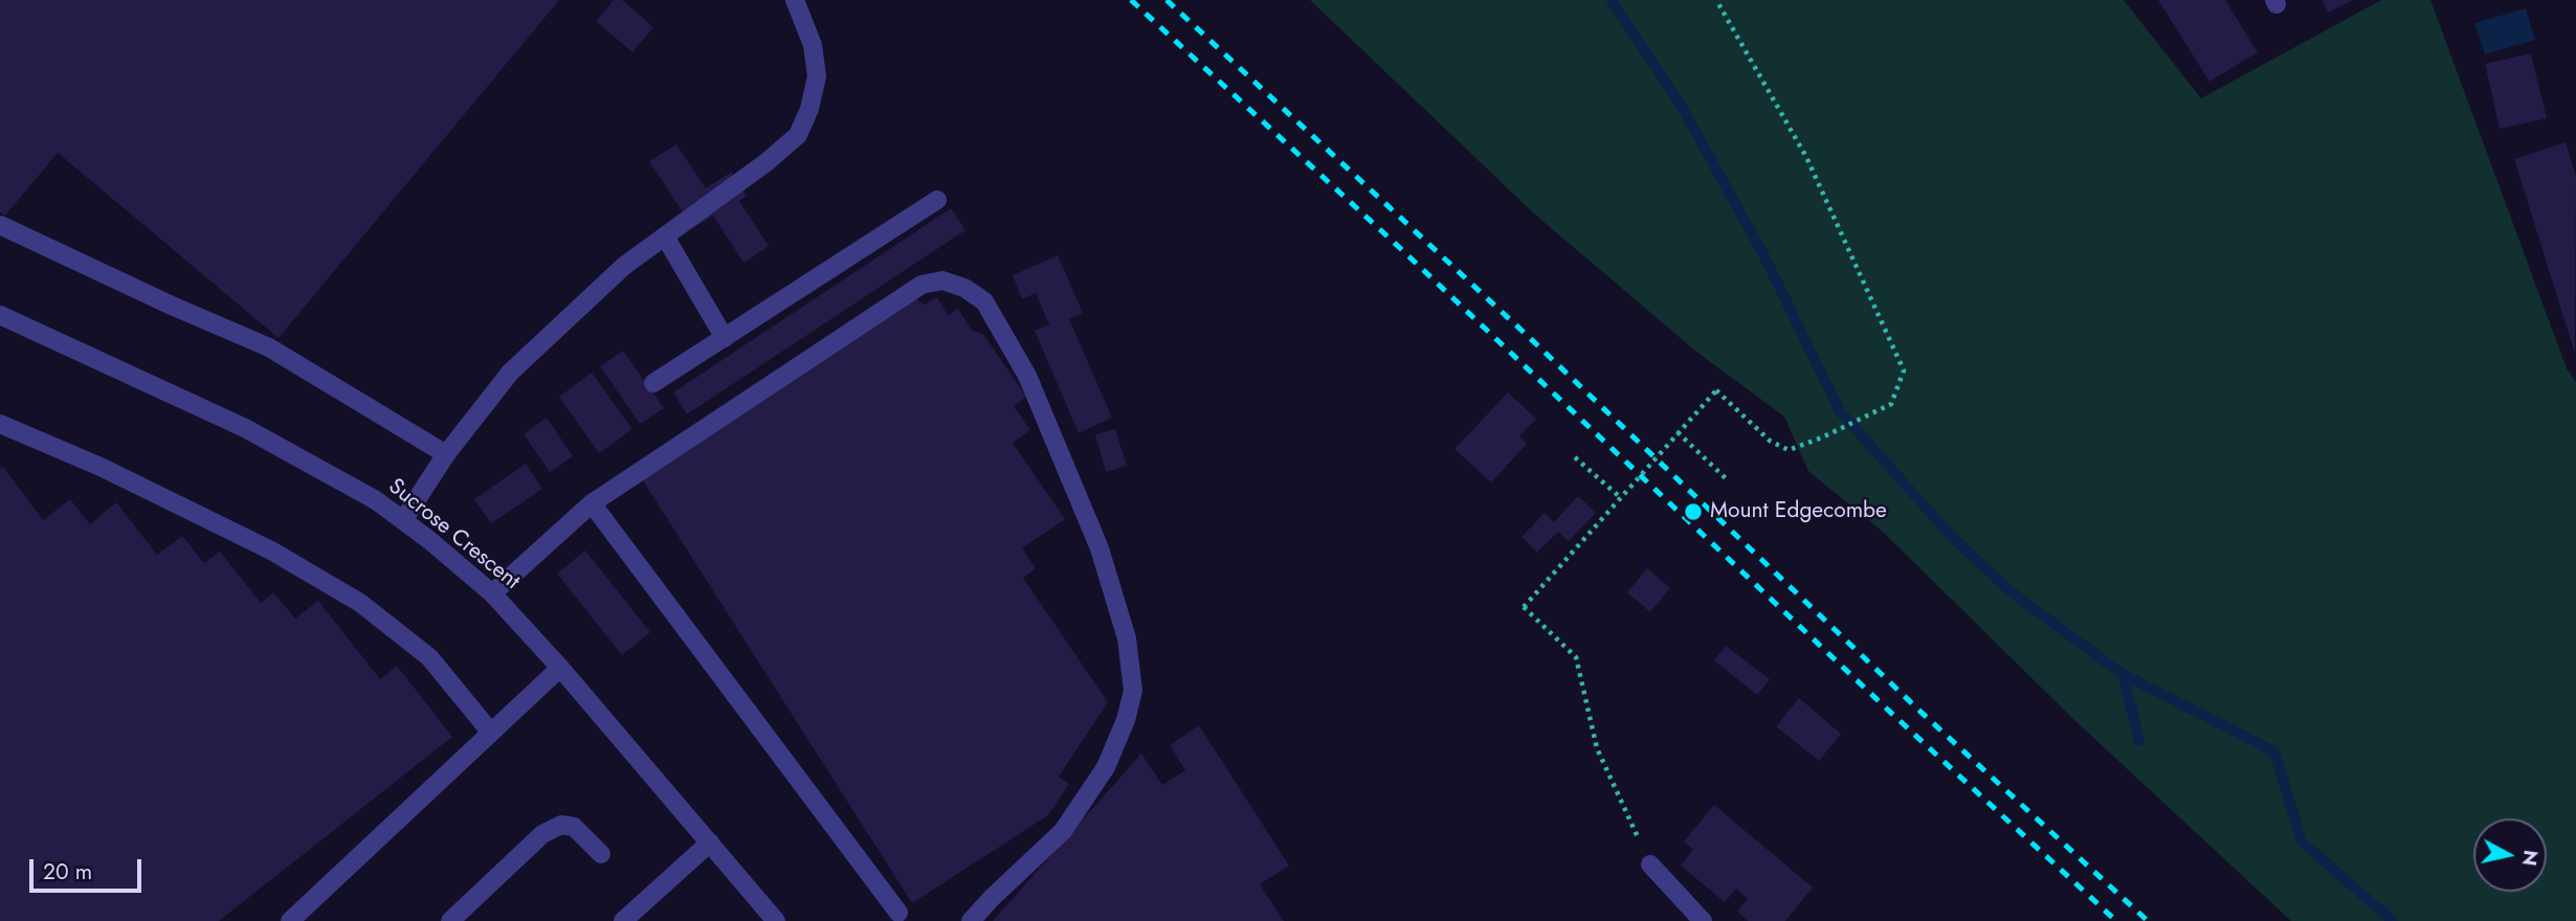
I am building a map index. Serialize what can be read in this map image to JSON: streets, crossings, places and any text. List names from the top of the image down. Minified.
{"streets":{"lane":["Sucrose Crescent"]},"places":["Mount Edgecombe"],"scale_bar":"20 m","north":"right"}
